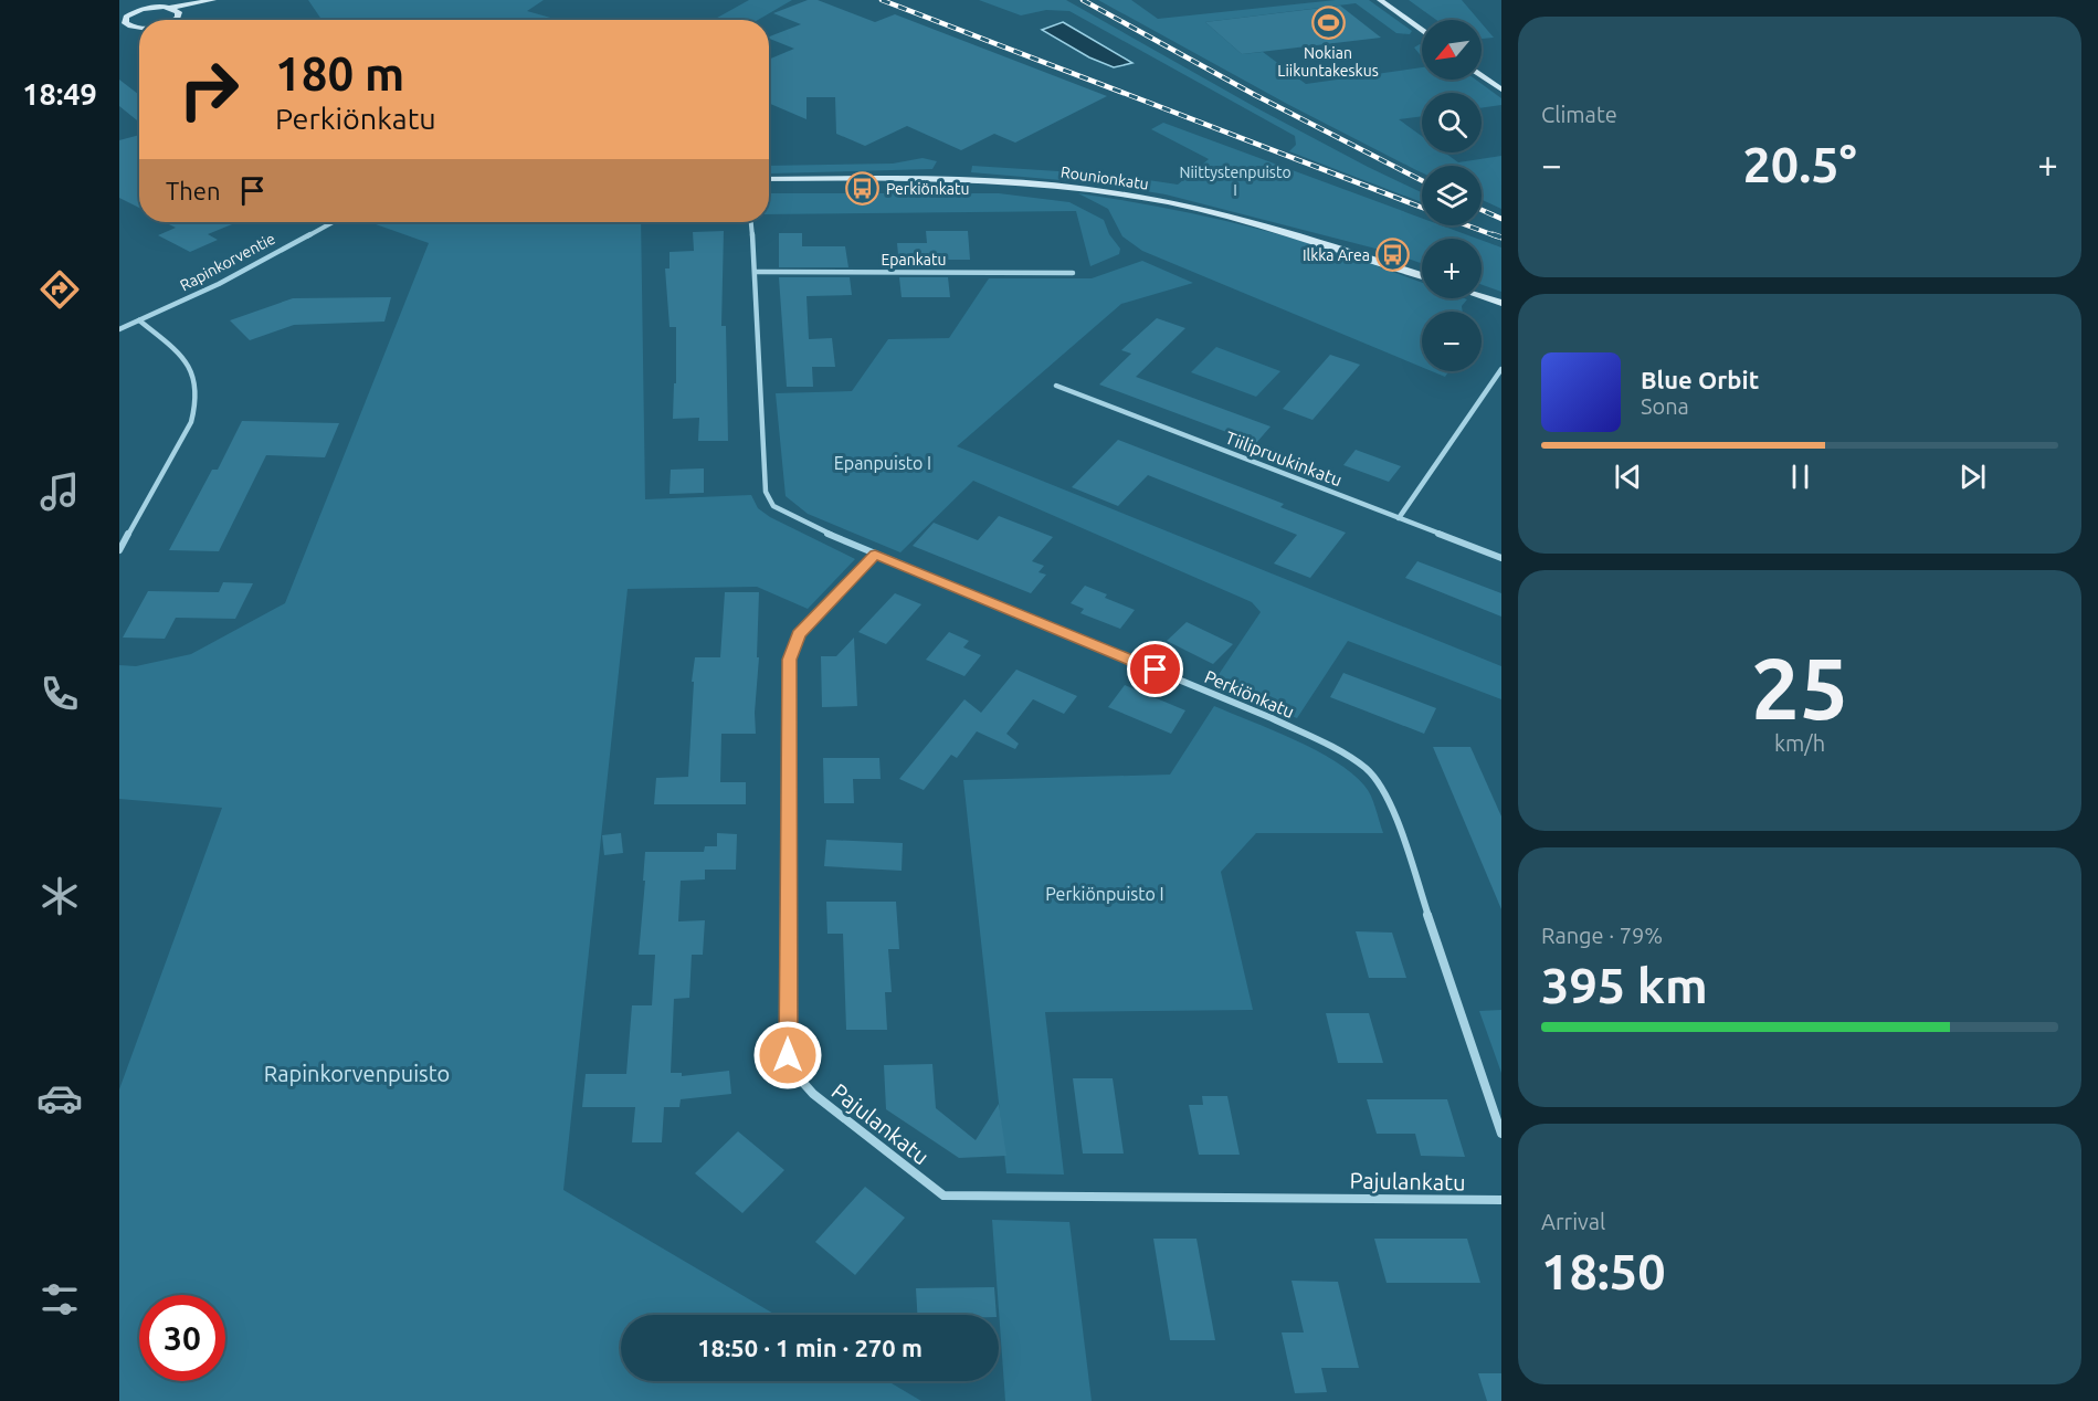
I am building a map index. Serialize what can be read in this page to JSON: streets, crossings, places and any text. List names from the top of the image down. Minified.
{"streets":{"main road":["Rounionkatu"],"street":["Epankatu","Rapinkorventie","Tiilipruukinkatu","Perkiönkatu","Pajulankatu"]},"crossings":[["Epankatu","Perkiönkatu"],["Perkiönkatu","Pajulankatu"]],"parks":["Niittystenpuisto I","Epanpuisto I","Perkiönpuisto I","Rapinkorvenpuisto"],"places":{"sports":["Nokian Liikuntakeskus"],"bus stop":["Perkiönkatu","Ilkka Area"]},"north":"bottom left","page":{"tabs":"18:49","tile":["Climate",["25","km/h"],["Range · 79%","395 km"],["Arrival","18:50"]],"map_buttons":["+","−"],"turn":["180 m","Perkiönkatu"],"heat":["−","20.5°","+"],"then":"Then","song":["Blue Orbit","Sona"],"limit":"30","trip":"18:50 · 1 min · 270 m"}}
